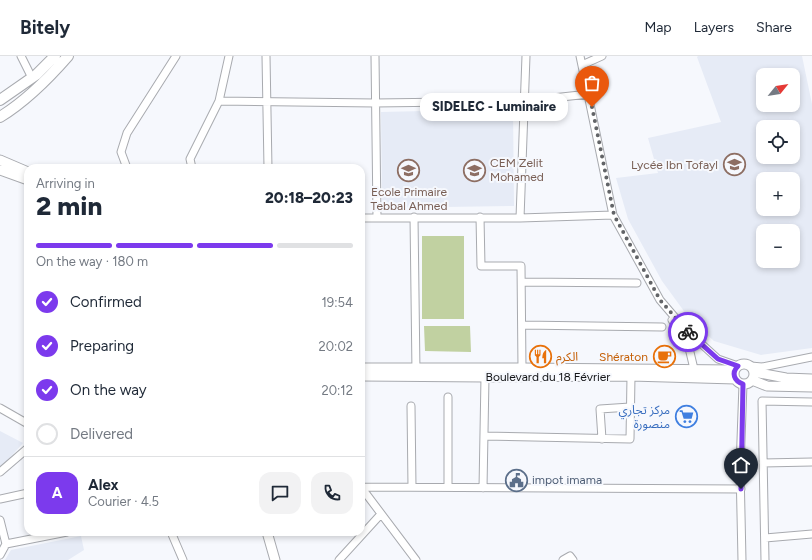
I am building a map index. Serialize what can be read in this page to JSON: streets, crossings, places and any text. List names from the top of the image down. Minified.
{"streets":{"main road":["Boulevard du 18 Février"]},"places":{"other":["SIDELEC - Luminaire"],"school or university":["Lycée Ibn Tofayl","CEM Zelit Mohamed","Ecole Primaire Tebbal Ahmed"],"restaurant":["الكرم"],"cafe":["Shératon"],"supermarket":["مركز تجاري منصورة"],"public building":["impot imama"]},"north":"top right","page":{"header":"Bitely","nav":["Map","Layers","Share"],"map_buttons":["+","−"],"bubble":"SIDELEC - Luminaire","heading":["2 min","Arriving in","20:18–20:23"],"panel":["Alex","Courier · 4.5"],"bar":"On the way · 180 m","list":[["Confirmed","19:54"],["Preparing","20:02"],["On the way","20:12"],"Delivered"],"round":"A"}}
